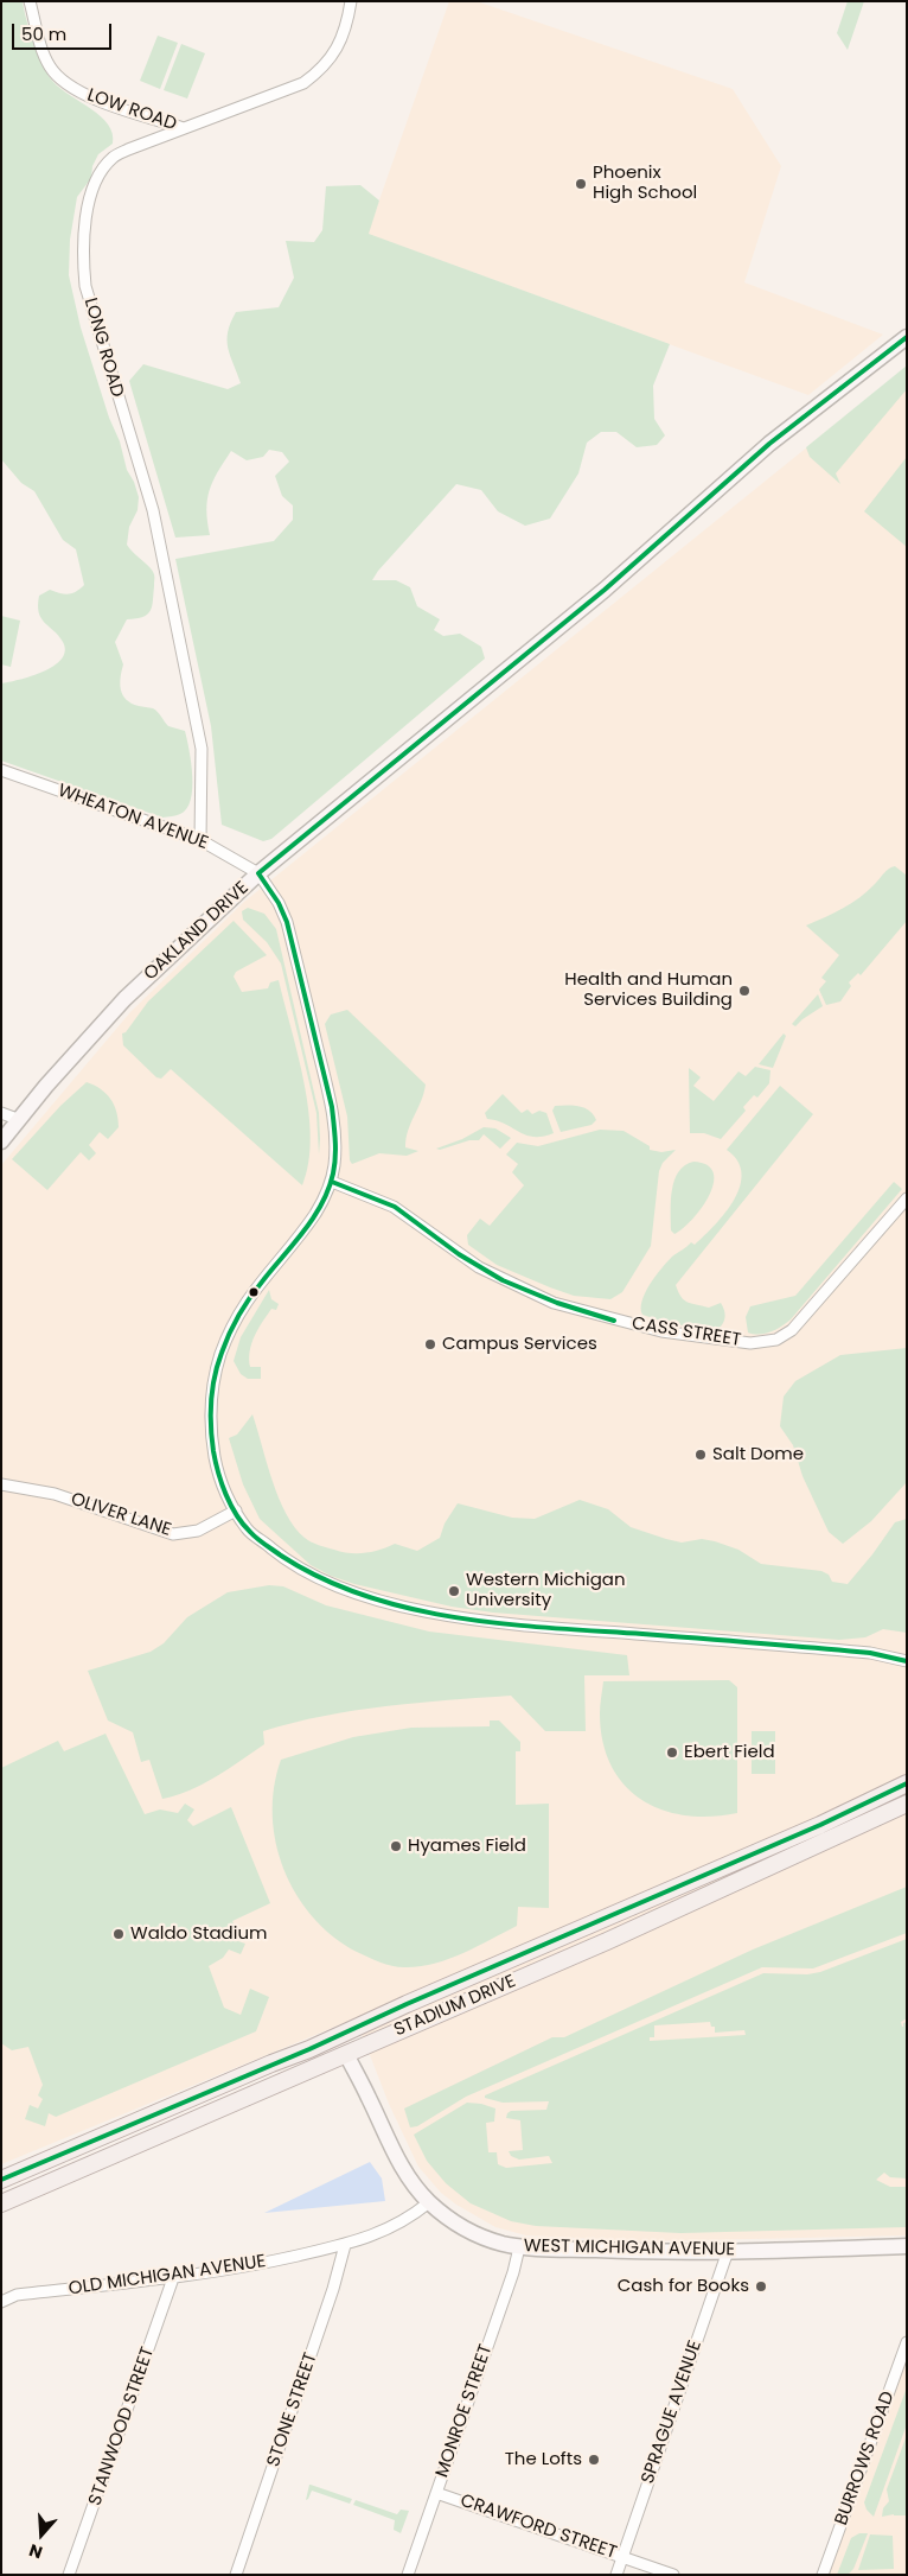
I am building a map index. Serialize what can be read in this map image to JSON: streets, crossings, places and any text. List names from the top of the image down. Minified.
{"streets":{"main road":["OAKLAND DRIVE","STADIUM DRIVE","WEST MICHIGAN AVENUE"],"street":["LOW ROAD","LONG ROAD","WHEATON AVENUE","CASS STREET","OLIVER LANE","OLD MICHIGAN AVENUE","STONE STREET","MONROE STREET","SPRAGUE AVENUE","STANWOOD STREET","BURROWS ROAD","CRAWFORD STREET"]},"crossings":[["LOW ROAD","LONG ROAD"],["LONG ROAD","WHEATON AVENUE"],["WHEATON AVENUE","OAKLAND DRIVE"],["STADIUM DRIVE","WEST MICHIGAN AVENUE"],["WEST MICHIGAN AVENUE","OLD MICHIGAN AVENUE"],["WEST MICHIGAN AVENUE","MONROE STREET"],["WEST MICHIGAN AVENUE","SPRAGUE AVENUE"],["OLD MICHIGAN AVENUE","STONE STREET"],["OLD MICHIGAN AVENUE","STANWOOD STREET"],["MONROE STREET","CRAWFORD STREET"],["SPRAGUE AVENUE","CRAWFORD STREET"]],"places":["Phoenix High School","Health and Human Services Building","Campus Services","Salt Dome","Western Michigan University","Ebert Field","Hyames Field","Waldo Stadium","Cash for Books","The Lofts"],"scale_bar":"50 m","north":"bottom"}
